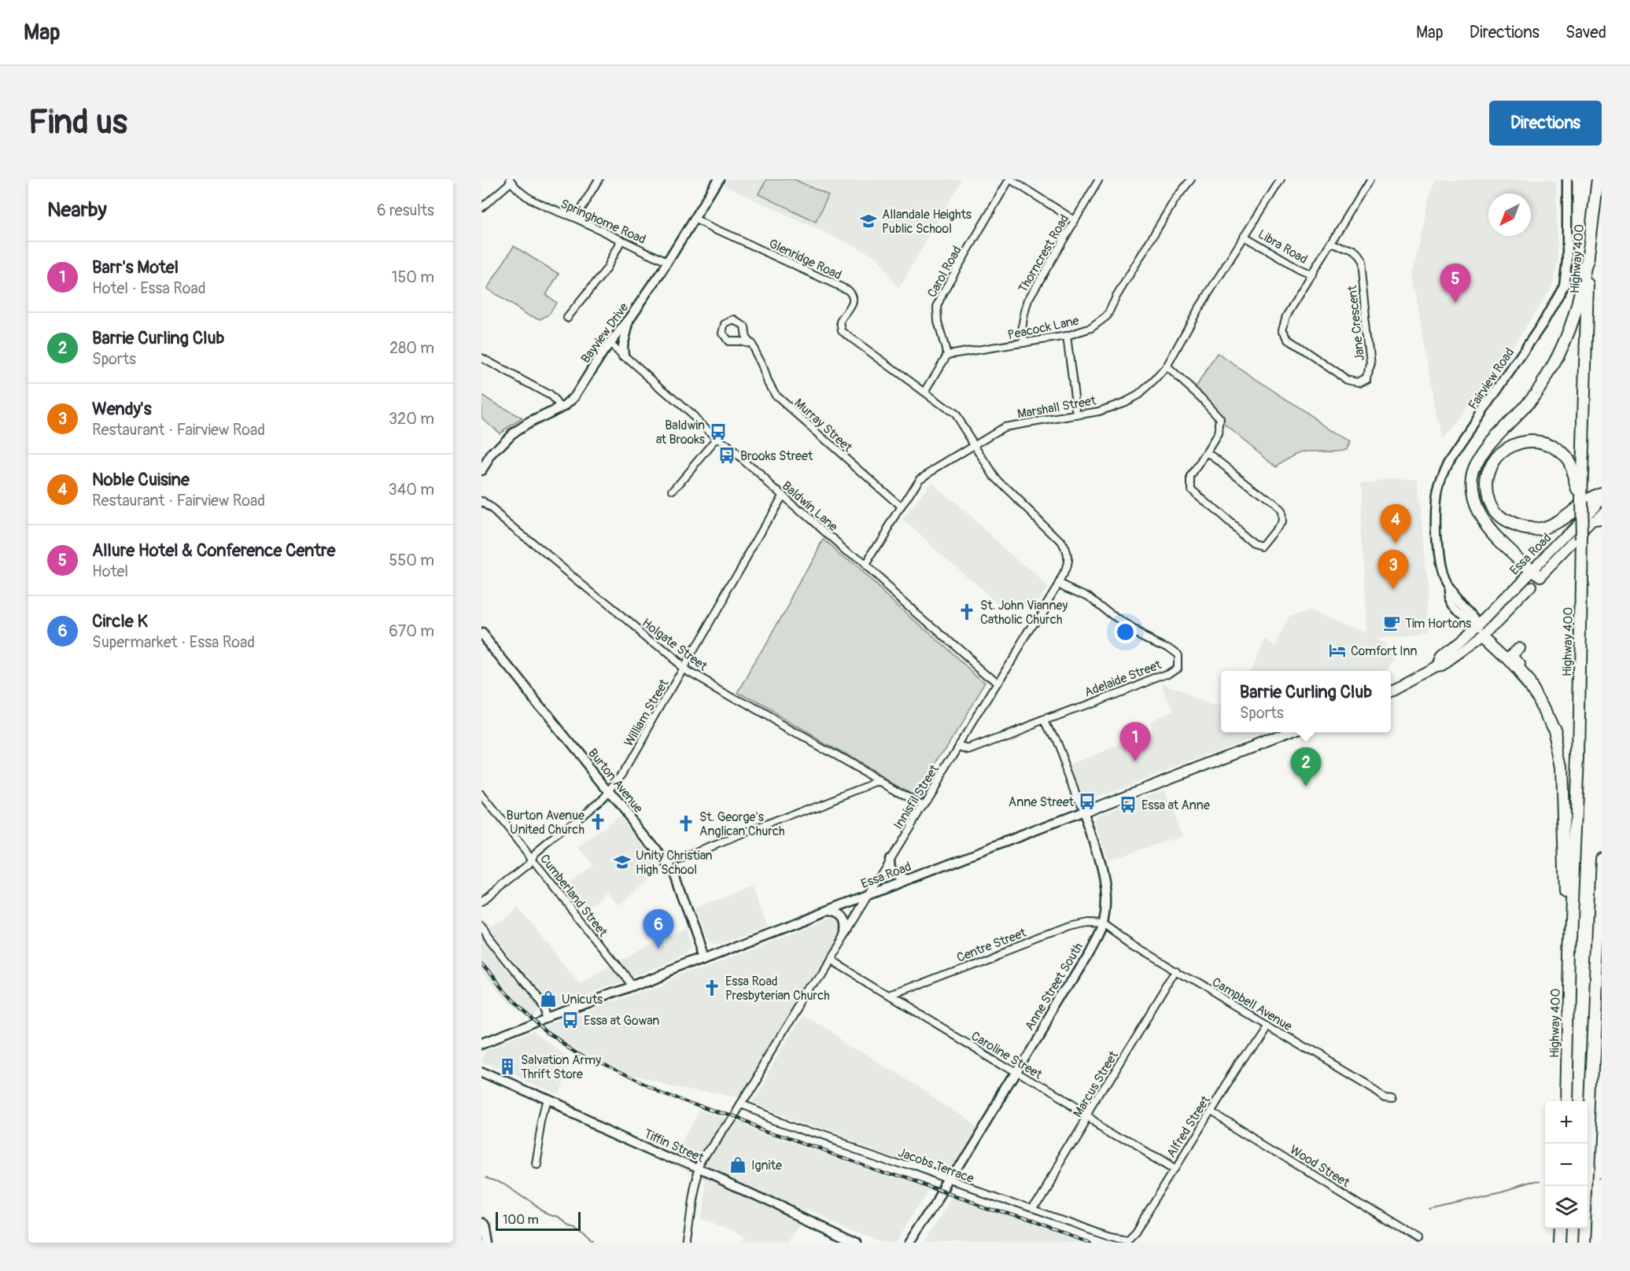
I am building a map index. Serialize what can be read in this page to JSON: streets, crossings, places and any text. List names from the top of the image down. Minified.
{"streets":{"highway":["Highway 400"],"main road":["Essa Road"],"street":["Springhome Road","Libra Road","Thorncrest Road","Glenridge Road","Carol Road","Jane Crescent","Peacock Lane","Bayview Drive","Fairview Road","Marshall Street","Murray Street","Baldwin Lane","Holgate Street","Adelaide Street","William Street","Burton Avenue","Innisfil Street","Cumberland Street","Centre Street","Anne Street South","Campbell Avenue","Caroline Street","Marcus Street","Alfred Street","Tiffin Street","Jacobs Terrace","Wood Street"]},"crossings":[["Springhome Road","Bayview Drive"],["Libra Road","Jane Crescent"],["Libra Road","Marshall Street"],["Thorncrest Road","Peacock Lane"],["Glenridge Road","Bayview Drive"],["Glenridge Road","Innisfil Street"],["Carol Road","Peacock Lane"],["Bayview Drive","Baldwin Lane"],["Fairview Road","Essa Road"],["Marshall Street","Murray Street"],["Marshall Street","Baldwin Lane"],["Marshall Street","Innisfil Street"],["Baldwin Lane","William Street"],["Baldwin Lane","Innisfil Street"],["Essa Road","Burton Avenue"],["Essa Road","Innisfil Street"],["Essa Road","Cumberland Street"],["Essa Road","Anne Street South"],["Holgate Street","William Street"],["Holgate Street","Innisfil Street"],["Adelaide Street","Innisfil Street"],["Adelaide Street","Anne Street South"],["William Street","Burton Avenue"],["William Street","Cumberland Street"],["Innisfil Street","Caroline Street"],["Innisfil Street","Tiffin Street"],["Innisfil Street","Jacobs Terrace"],["Centre Street","Anne Street South"],["Centre Street","Campbell Avenue"],["Centre Street","Caroline Street"],["Anne Street South","Campbell Avenue"],["Anne Street South","Caroline Street"],["Anne Street South","Jacobs Terrace"],["Campbell Avenue","Marcus Street"],["Campbell Avenue","Alfred Street"],["Caroline Street","Marcus Street"],["Caroline Street","Alfred Street"],["Marcus Street","Jacobs Terrace"],["Alfred Street","Jacobs Terrace"],["Alfred Street","Wood Street"]],"places":{"school or university":["Allandale Heights Public School","Unity Christian High School"],"bus stop":["Baldwin at Brooks","Brooks Street","Anne Street","Essa at Anne","Essa at Gowan"],"church":["St. John Vianney Catholic Church","Burton Avenue United Church","St. George's Anglican Church","Essa Road Presbyterian Church"],"cafe":["Tim Hortons"],"hotel":["Comfort Inn"],"shop":["Unicuts","Ignite"],"building":["Salvation Army Thrift Store"]},"scale_bar":"100 m","north":"bottom left","page":{"header":"Map","nav":["Map","Directions","Saved"],"buttons":"Directions","title":"Find us","heading":["Nearby","6 results"],"list":[{"mark":"1","name":"Barr's Motel","note":"Hotel · Essa Road","value":"150 m"},{"mark":"2","name":"Barrie Curling Club","note":"Sports","value":"280 m"},{"mark":"3","name":"Wendy's","note":"Restaurant · Fairview Road","value":"320 m"},{"mark":"4","name":"Noble Cuisine","note":"Restaurant · Fairview Road","value":"340 m"},{"mark":"5","name":"Allure Hotel & Conference Centre","note":"Hotel","value":"550 m"},{"mark":"6","name":"Circle K","note":"Supermarket · Essa Road","value":"670 m"}],"pins":["5","4","3","1","2","6"],"popup":["Barrie Curling Club","Sports"],"map_buttons":["+","−"],"scale":"100 m"}}
